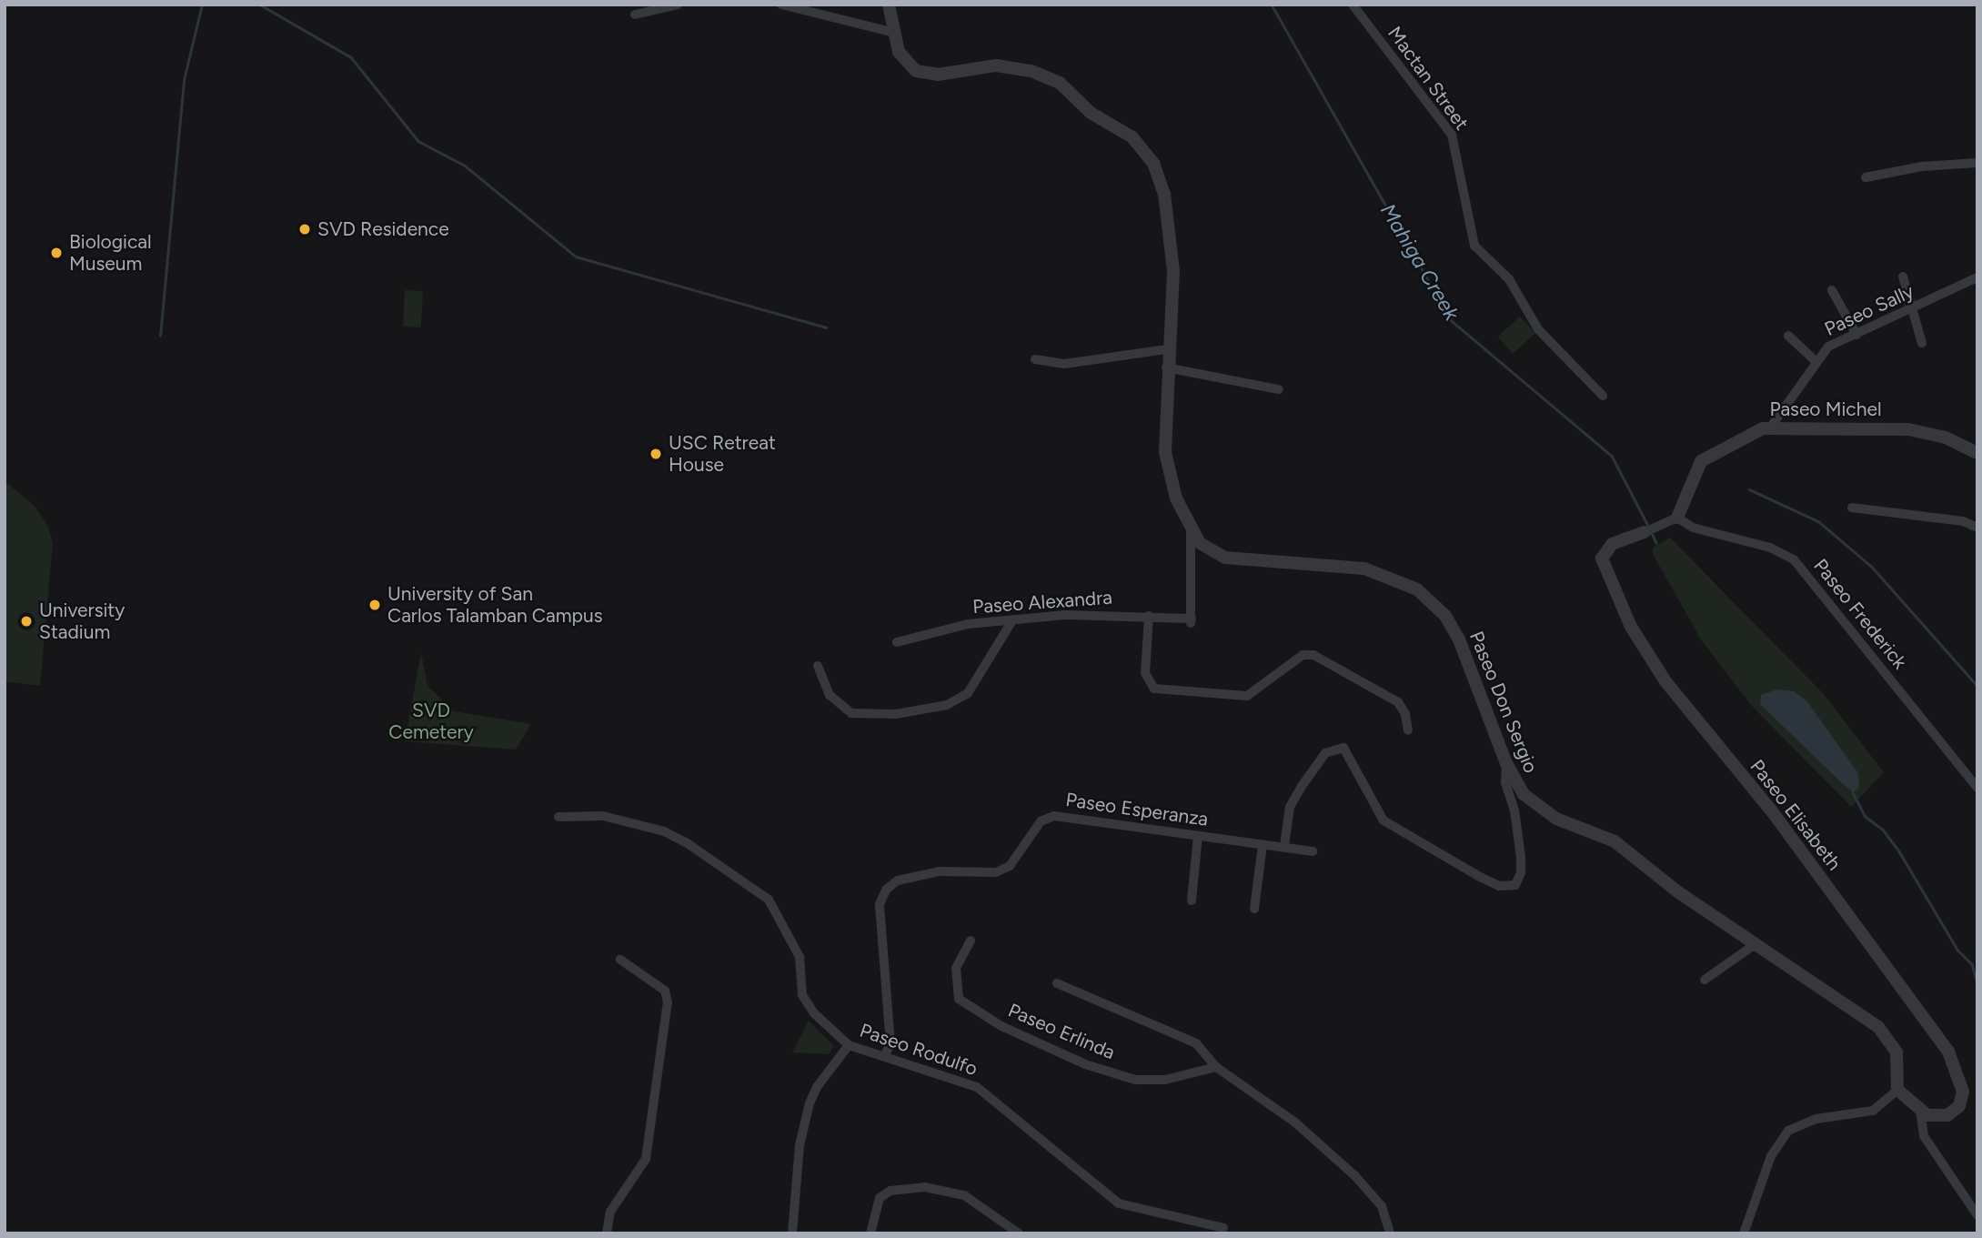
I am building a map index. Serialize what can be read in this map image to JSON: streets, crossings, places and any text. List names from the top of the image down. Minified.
{"streets":{"street":["Mactan Street","Paseo Sally","Paseo Michel","Paseo Alexandra","Paseo Frederick","Paseo Don Sergio","Paseo Esperanza","Paseo Elisabeth","Paseo Erlinda","Paseo Rodulfo"]},"crossings":[["Paseo Sally","Paseo Michel"],["Paseo Michel","Paseo Frederick"],["Paseo Michel","Paseo Elisabeth"],["Paseo Alexandra","Paseo Don Sergio"],["Paseo Frederick","Paseo Elisabeth"],["Paseo Esperanza","Paseo Rodulfo"]],"water":["Mahiga Creek"],"parks":["SVD Cemetery"],"places":["SVD Residence","Biological Museum","USC Retreat House","University of San Carlos Talamban Campus","University Stadium"]}
